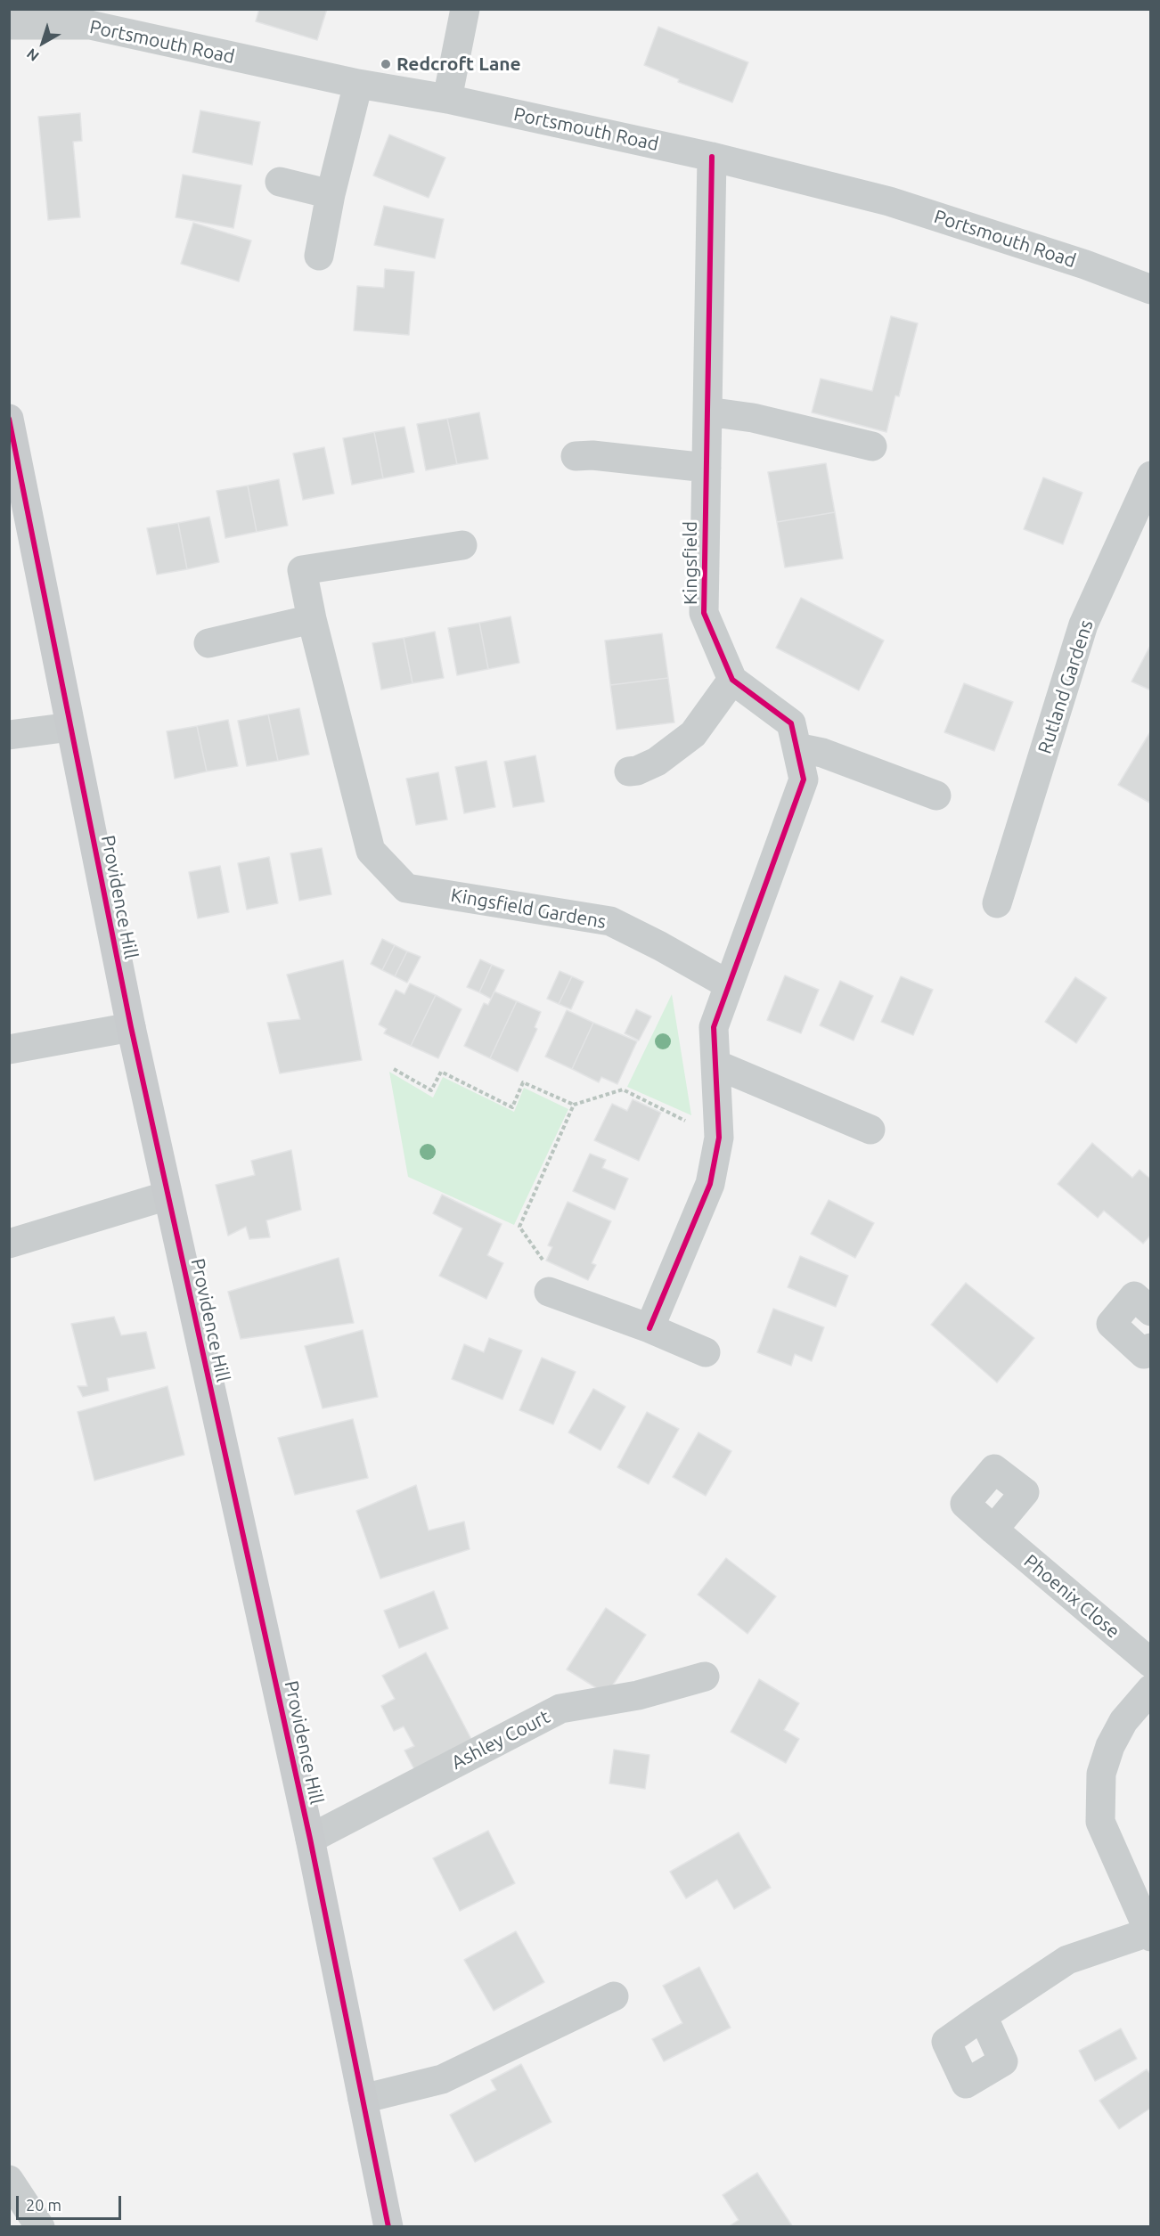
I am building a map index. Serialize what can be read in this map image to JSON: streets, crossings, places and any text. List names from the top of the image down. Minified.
{"streets":{"main road":["Providence Hill"],"street":["Portsmouth Road","Kingsfield","Rutland Gardens","Kingsfield Gardens","Phoenix Close","Ashley Court"]},"crossings":[["Portsmouth Road","Kingsfield"],["Providence Hill","Ashley Court"]],"places":["Redcroft Lane"],"scale_bar":"20 m","north":"bottom left"}
